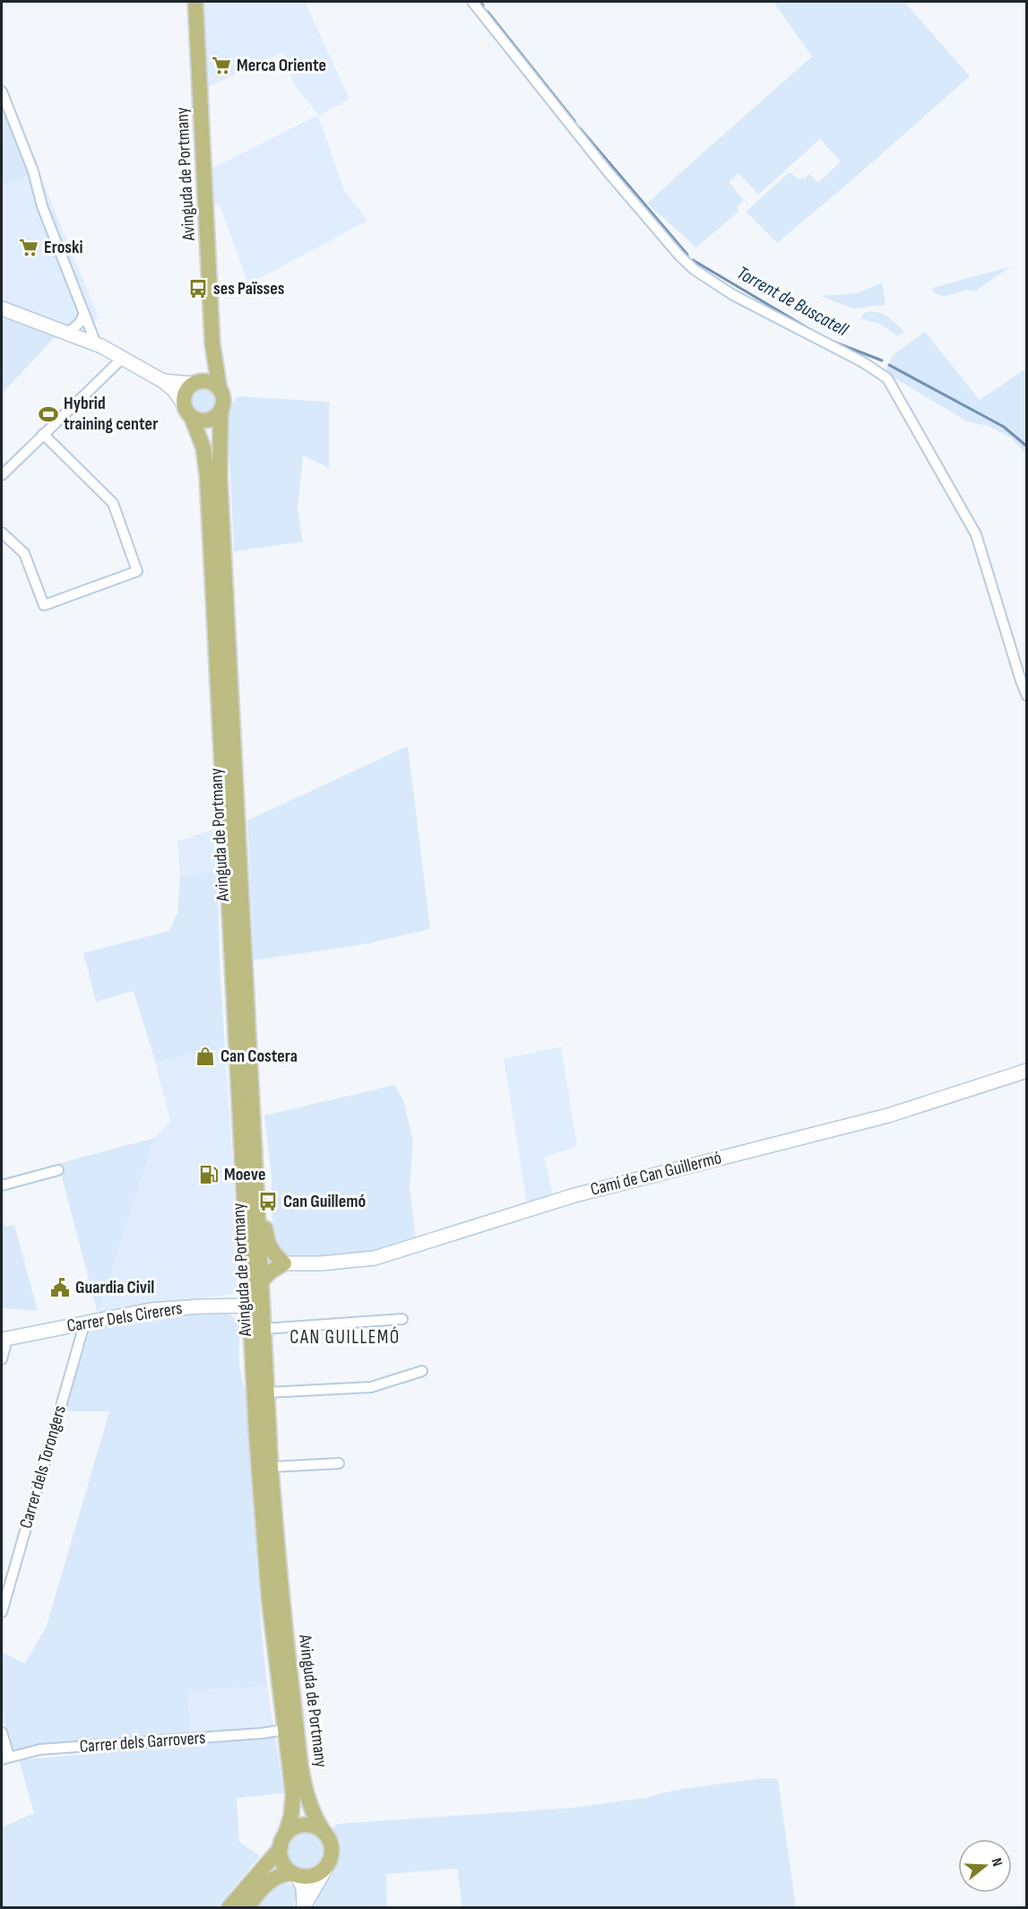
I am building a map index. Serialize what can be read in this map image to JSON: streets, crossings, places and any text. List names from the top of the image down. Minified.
{"streets":{"main road":["Avinguda de Portmany"],"street":["Camí de Can Guillermó","Carrer Dels Cirerers","Carrer dels Torongers","Carrer dels Garrovers"]},"crossings":[["Avinguda de Portmany","Carrer Dels Cirerers"],["Avinguda de Portmany","Carrer dels Garrovers"],["Carrer Dels Cirerers","Carrer dels Torongers"]],"districts":["CAN GUILLEMÓ"],"water":["Torrent de Buscatell"],"places":{"supermarket":["Merca Oriente","Eroski"],"bus stop":["ses Païsses","Can Guillemó"],"sports":["Hybrid training center"],"shop":["Can Costera"],"fuel station":["Moeve"],"public building":["Guardia Civil"]},"north":"right"}
